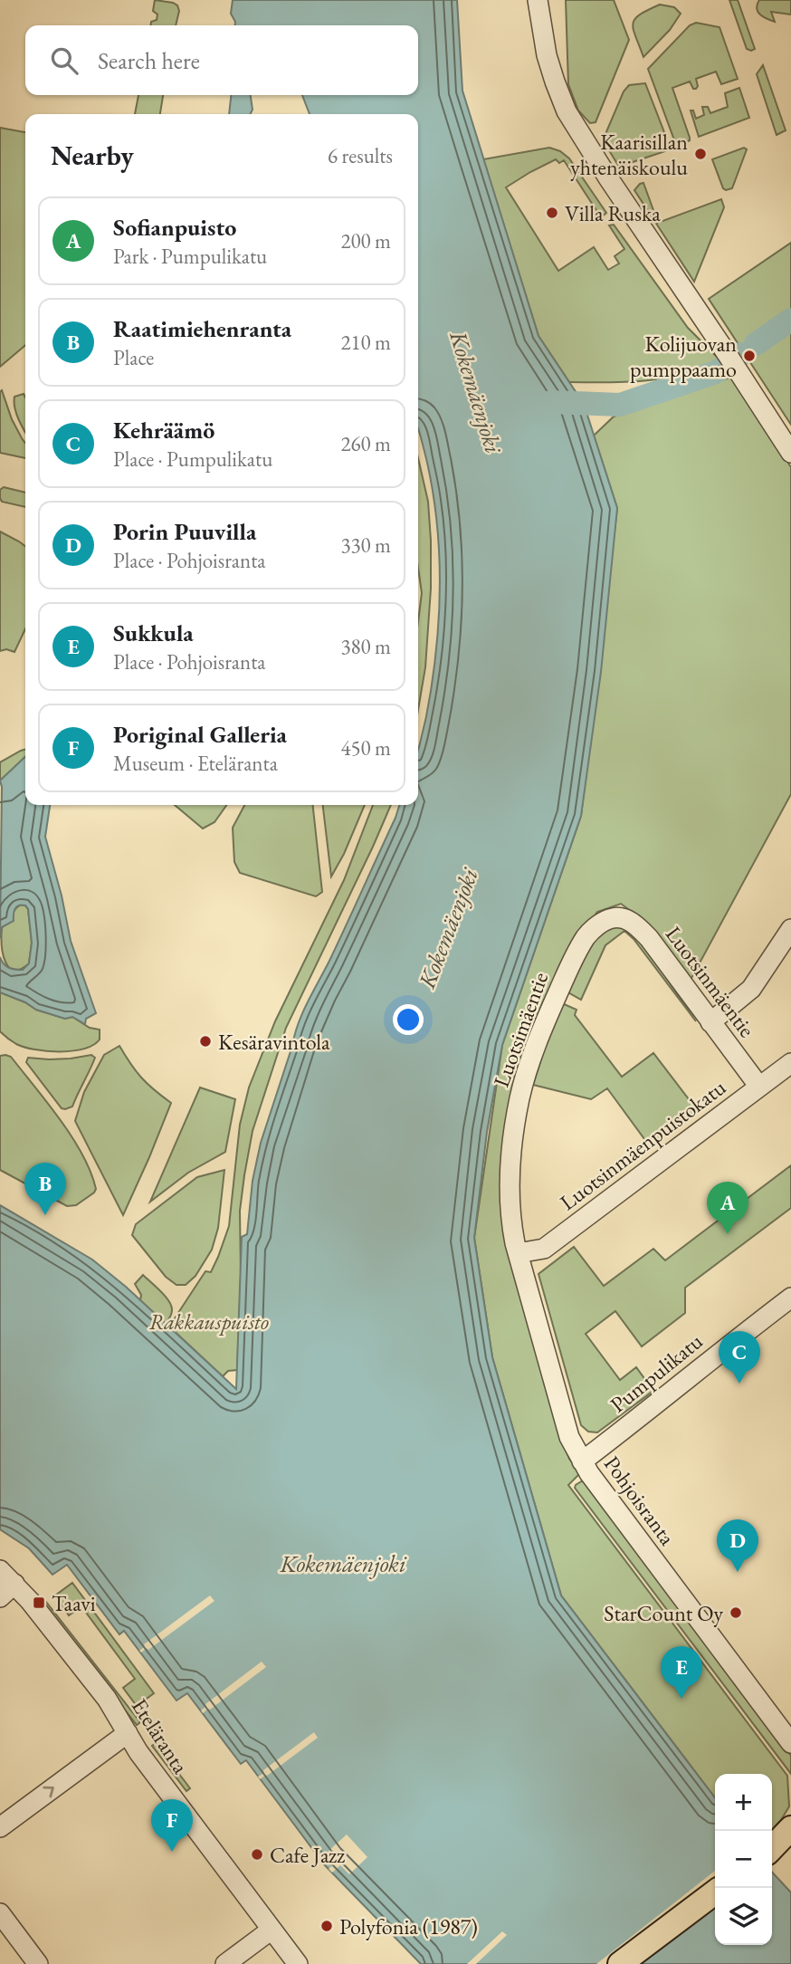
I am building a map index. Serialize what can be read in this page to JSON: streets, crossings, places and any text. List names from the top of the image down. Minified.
{"streets":{"street":["Luotsinmäentie","Luotsimäentie","Luotsinmäenpuistokatu","Pumpulikatu","Pohjoisranta","Eteläranta"]},"crossings":[["Luotsinmäentie","Luotsimäentie"],["Luotsinmäentie","Luotsinmäenpuistokatu"],["Luotsimäentie","Luotsinmäenpuistokatu"],["Luotsimäentie","Pohjoisranta"],["Luotsinmäenpuistokatu","Pohjoisranta"],["Pumpulikatu","Pohjoisranta"]],"water":["Kokemäenjoki"],"parks":["Rakkauspuisto"],"places":{"other":["Kaarisillan yhtenäiskoulu","Villa Ruska","Kolijuovan pumppaamo","Kesäravintola","StarCount Oy","Cafe Jazz","Polyfonia (1987)"],"transit":["Taavi"]},"page":{"search":"Search here","heading":["Nearby","6 results"],"list":[{"mark":"A","name":"Sofianpuisto","note":"Park · Pumpulikatu","value":"200 m"},{"mark":"B","name":"Raatimiehenranta","note":"Place","value":"210 m"},{"mark":"C","name":"Kehräämö","note":"Place · Pumpulikatu","value":"260 m"},{"mark":"D","name":"Porin Puuvilla","note":"Place · Pohjoisranta","value":"330 m"},{"mark":"E","name":"Sukkula","note":"Place · Pohjoisranta","value":"380 m"},{"mark":"F","name":"Poriginal Galleria","note":"Museum · Eteläranta","value":"450 m"}],"pins":["B","A","C","D","E","F"],"map_buttons":["+","−"]}}
